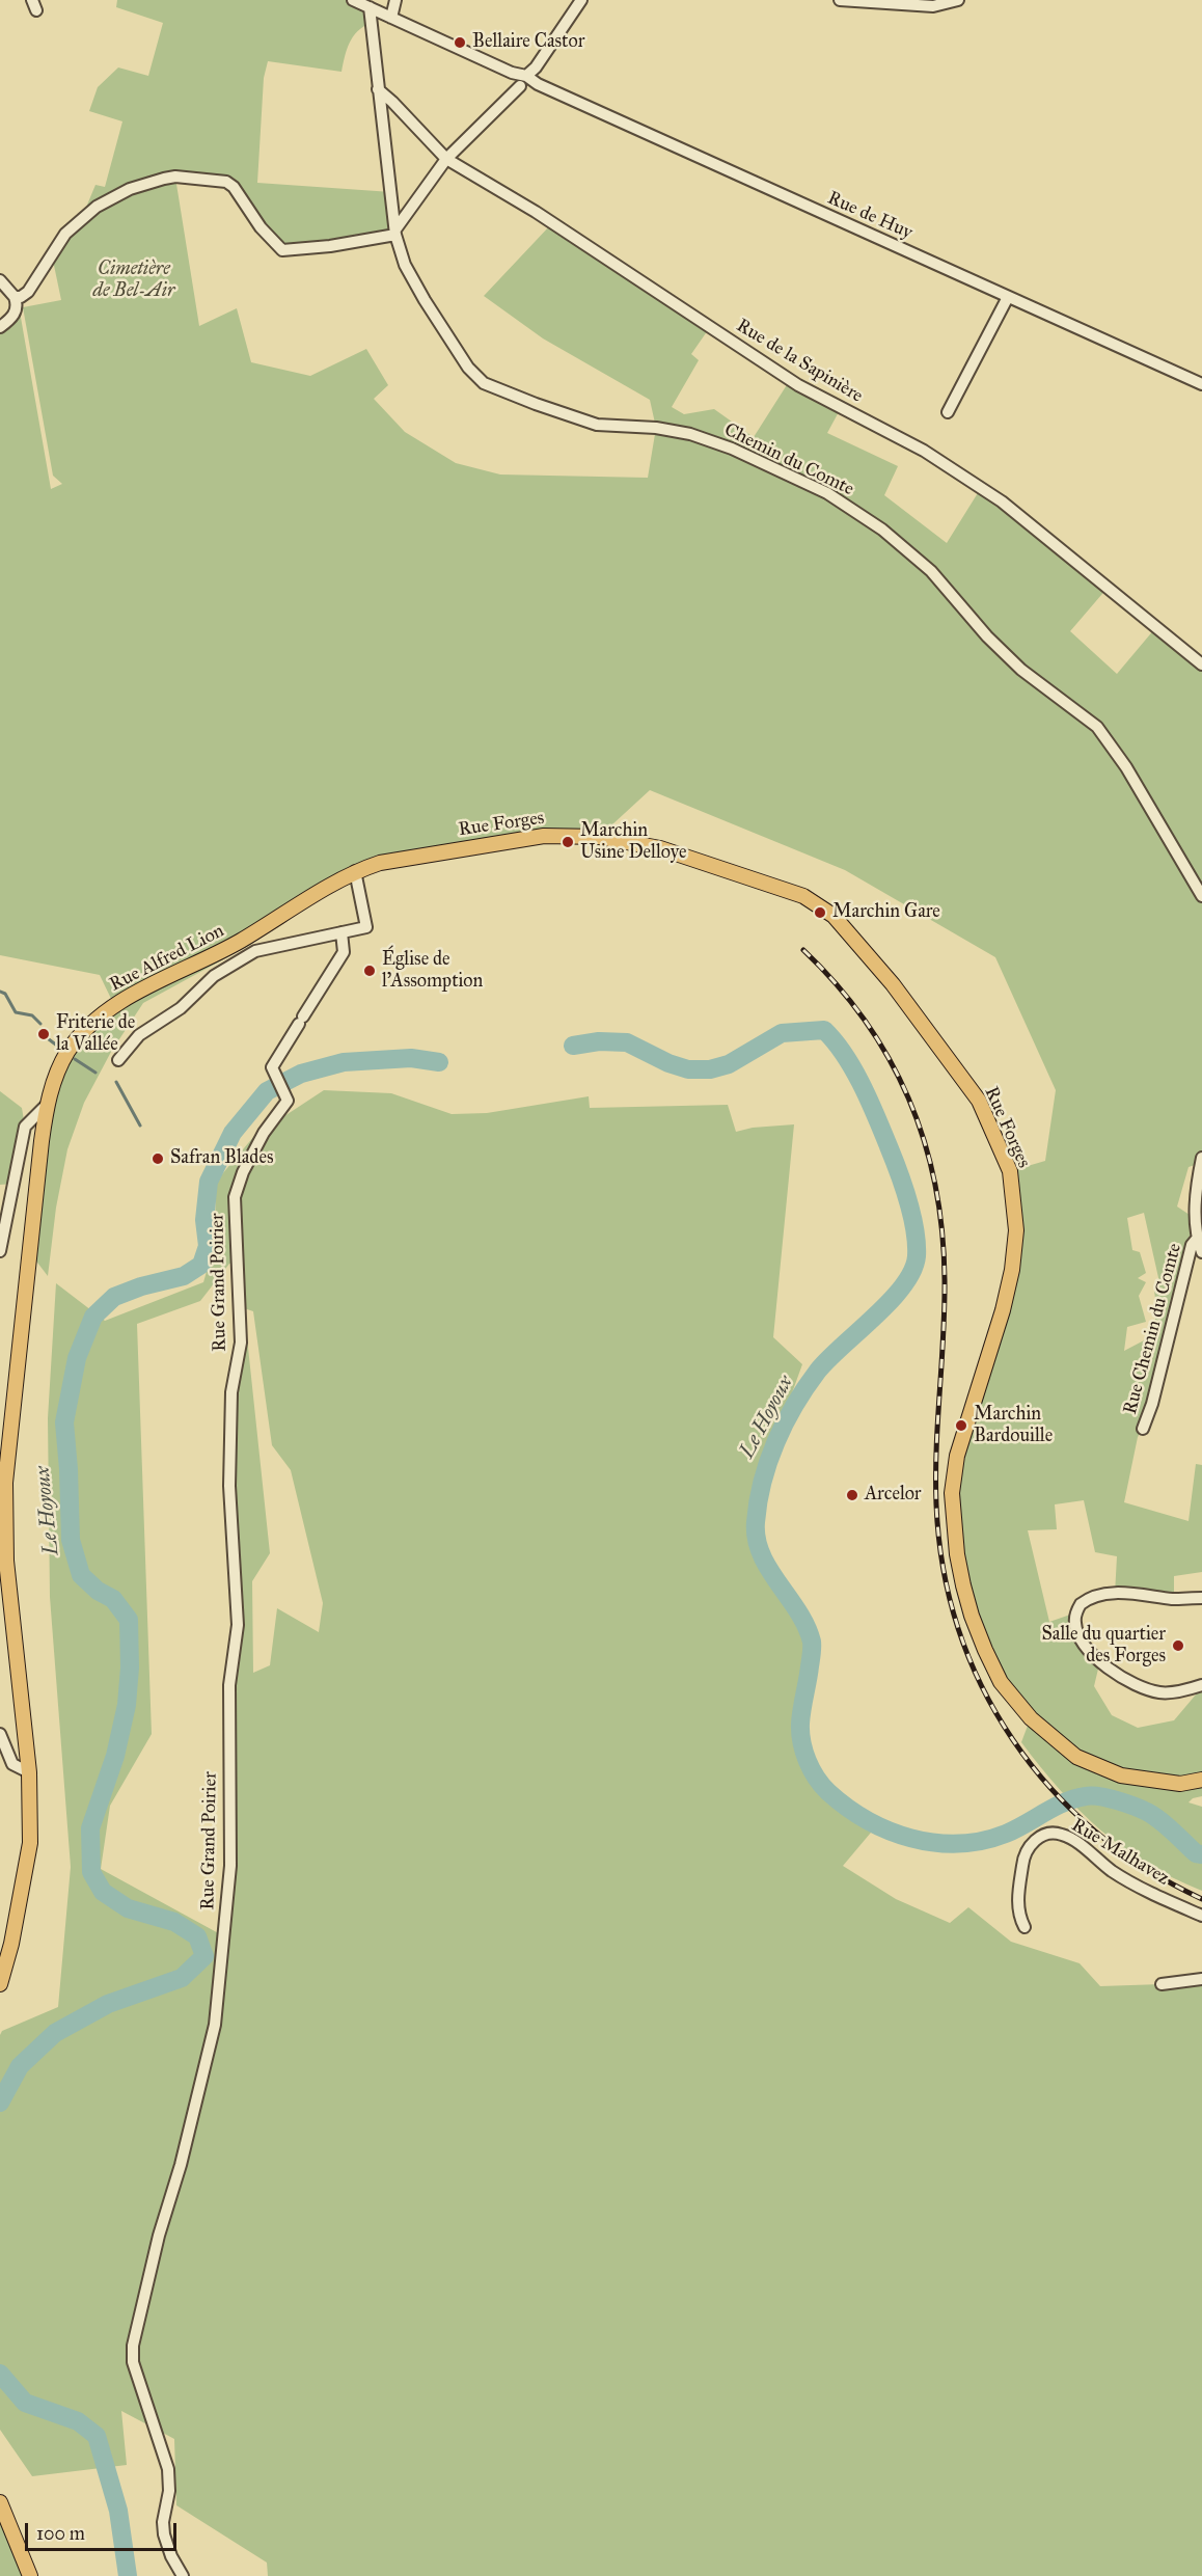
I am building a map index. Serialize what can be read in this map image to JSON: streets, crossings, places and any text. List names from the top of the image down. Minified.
{"streets":{"main road":["Rue Forges","Rue Alfred Lion"],"street":["Rue de Huy","Rue de la Sapinière","Chemin du Comte","Rue Grand Poirier","Rue Chemin du Comte","Rue Malhavez"]},"crossings":[["Rue de Huy","Chemin du Comte"],["Rue de la Sapinière","Chemin du Comte"],["Rue Forges","Rue Alfred Lion"],["Rue Alfred Lion","Rue Grand Poirier"]],"water":["Le Hoyoux"],"parks":["Cimetière de Bel-Air"],"places":["Bellaire Castor","Marchin Usine Delloye","Marchin Gare","Église de l'Assomption","Friterie de la Vallée","Safran Blades","Marchin Bardouille","Arcelor","Salle du quartier des Forges"],"scale_bar":"100 m"}
